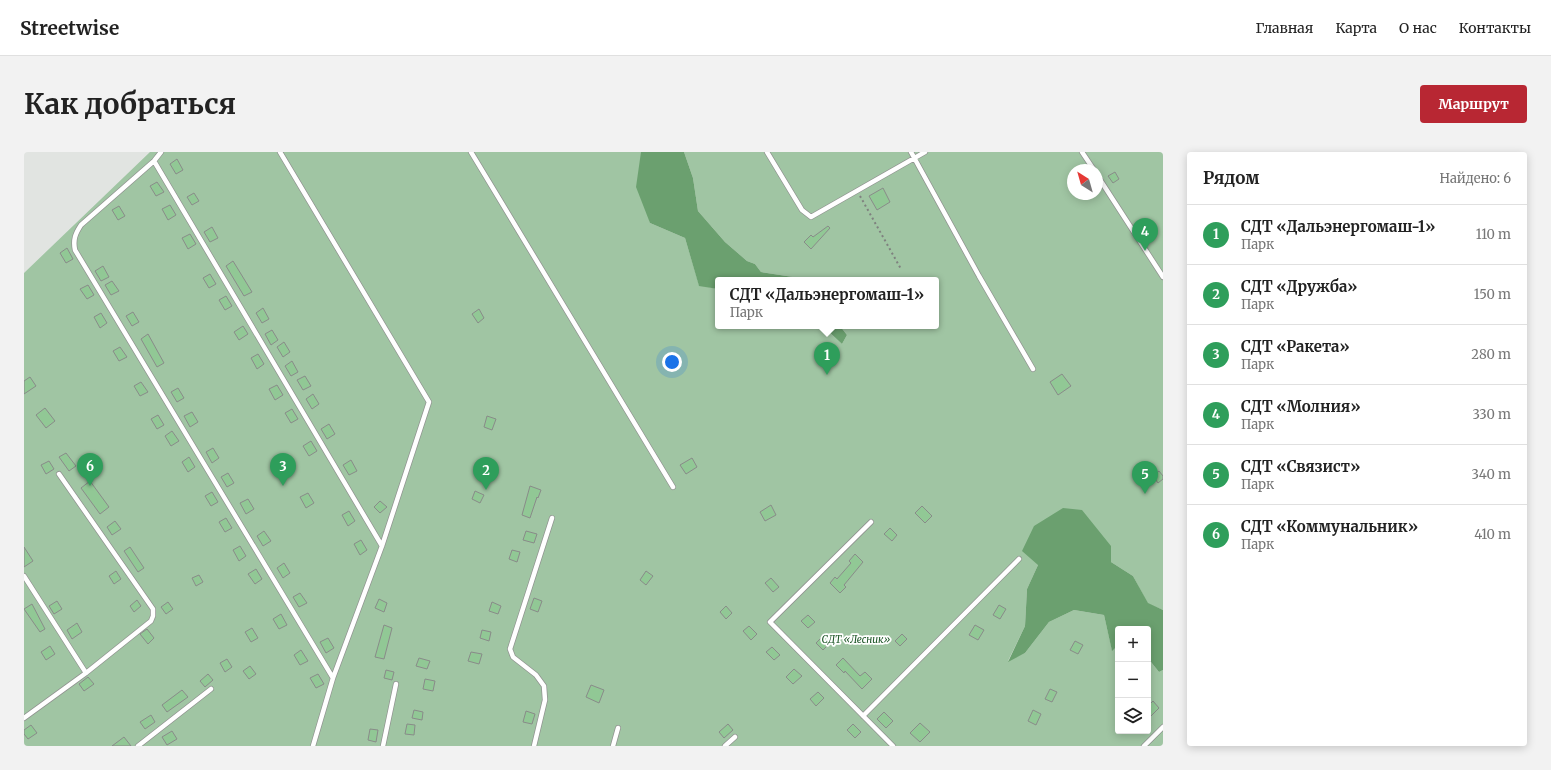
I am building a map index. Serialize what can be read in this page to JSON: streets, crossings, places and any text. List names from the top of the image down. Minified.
{"parks":["СДТ «Лесник»"],"north":"top left","page":{"header":"Streetwise","nav":["Главная","Карта","О нас","Контакты"],"buttons":"Маршрут","title":"Как добраться","heading":["Рядом","Найдено: 6"],"list":[{"mark":"1","name":"СДТ «Дальэнергомаш-1»","note":"Парк","value":"110 m"},{"mark":"2","name":"СДТ «Дружба»","note":"Парк","value":"150 m"},{"mark":"3","name":"СДТ «Ракета»","note":"Парк","value":"280 m"},{"mark":"4","name":"СДТ «Молния»","note":"Парк","value":"330 m"},{"mark":"5","name":"СДТ «Связист»","note":"Парк","value":"340 m"},{"mark":"6","name":"СДТ «Коммунальник»","note":"Парк","value":"410 m"}],"pins":["4","1","3","6","2","5"],"popup":["СДТ «Дальэнергомаш-1»","Парк"],"map_buttons":["+","−"]}}
